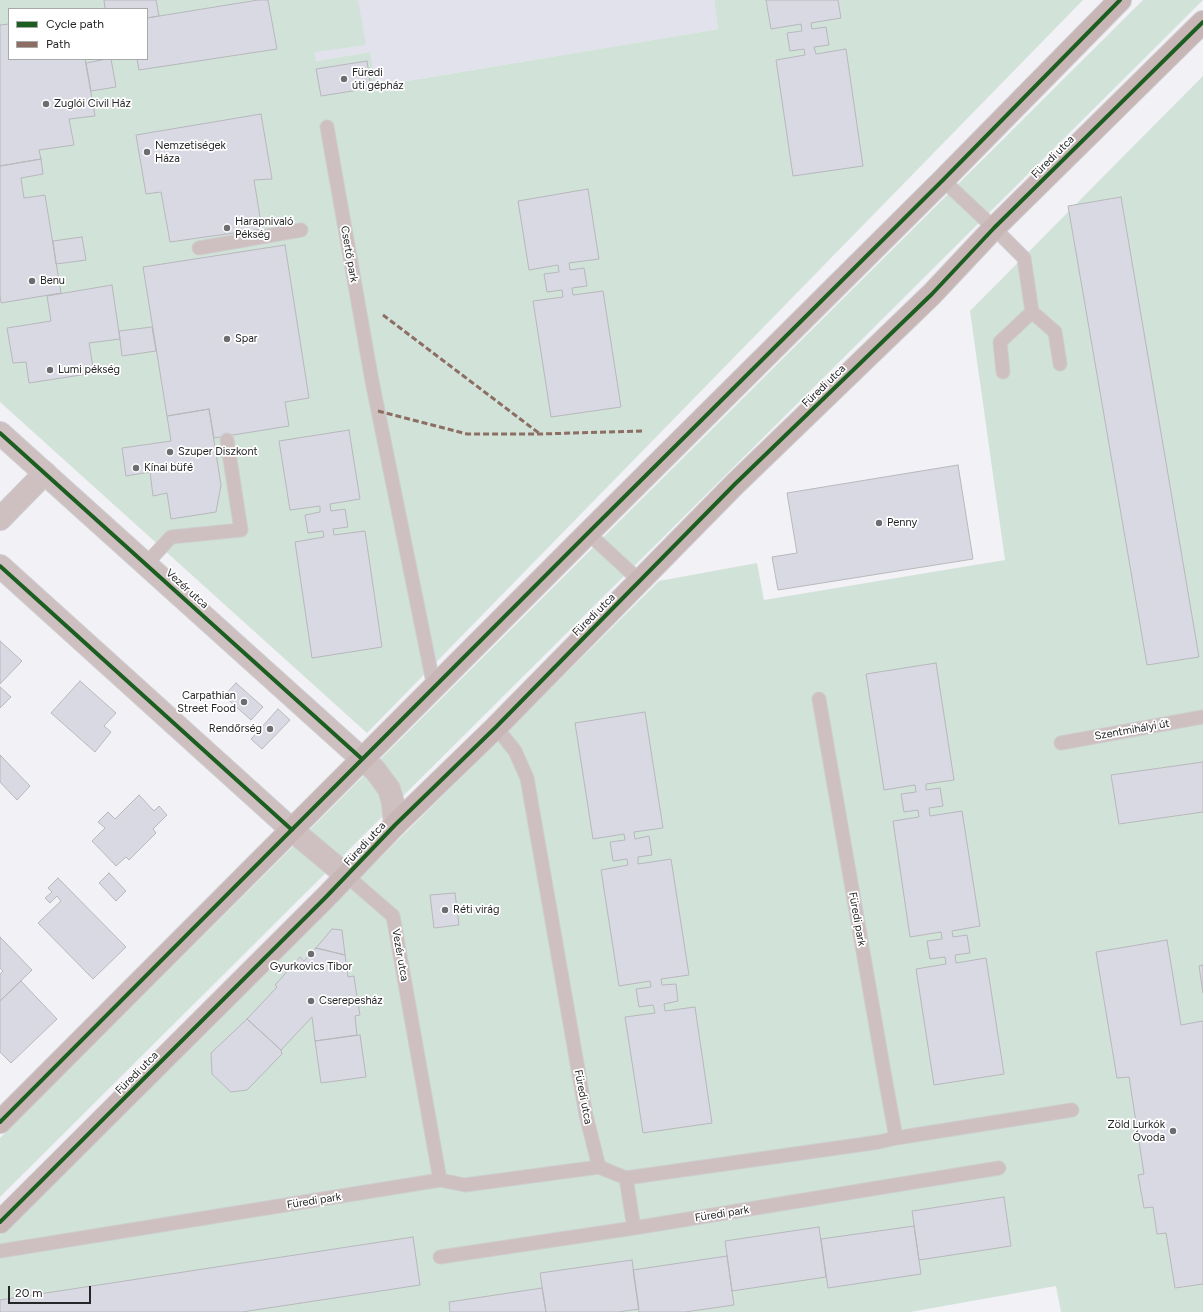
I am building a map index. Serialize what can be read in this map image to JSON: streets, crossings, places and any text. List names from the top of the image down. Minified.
{"streets":{"main road":["Füredi utca"],"street":["Vezér utca"],"lane":["Csertő park","Szentmihályi út","Füredi park"]},"crossings":[["Füredi utca","Vezér utca"],["Füredi utca","Füredi park"],["Vezér utca","Füredi park"]],"places":["Füredi úti gépház","Zuglói Civil Ház","Nemzetiségek Háza","Harapnivaló Pékség","Benu","Spar","Lumi pékség","Szuper Diszkont","Kínai büfé","Penny","Carpathian Street Food","Rendőrség","Réti virág","Gyurkovics Tibor","Cserepesház","Zöld Lurkók Óvoda"],"legend":["Cycle path","Path"],"scale_bar":"20 m"}
